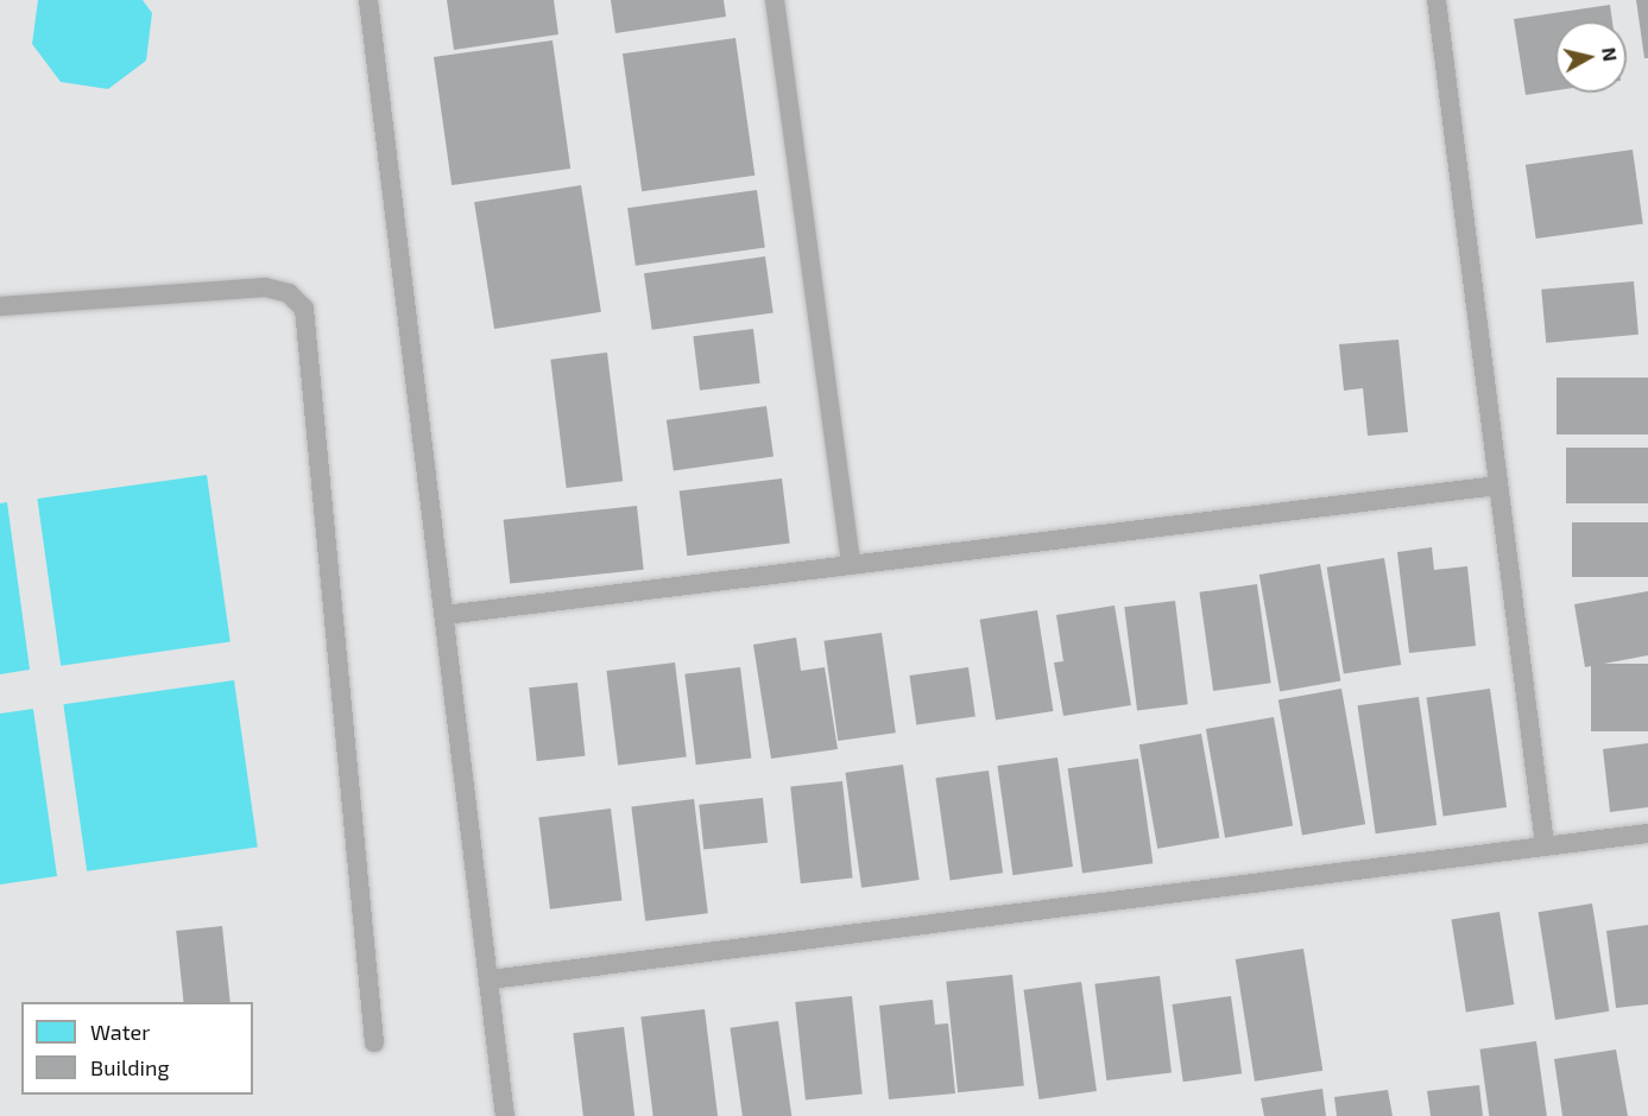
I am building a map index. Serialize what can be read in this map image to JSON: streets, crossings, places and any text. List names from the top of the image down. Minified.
{"legend":["Water","Building"],"north":"right"}
